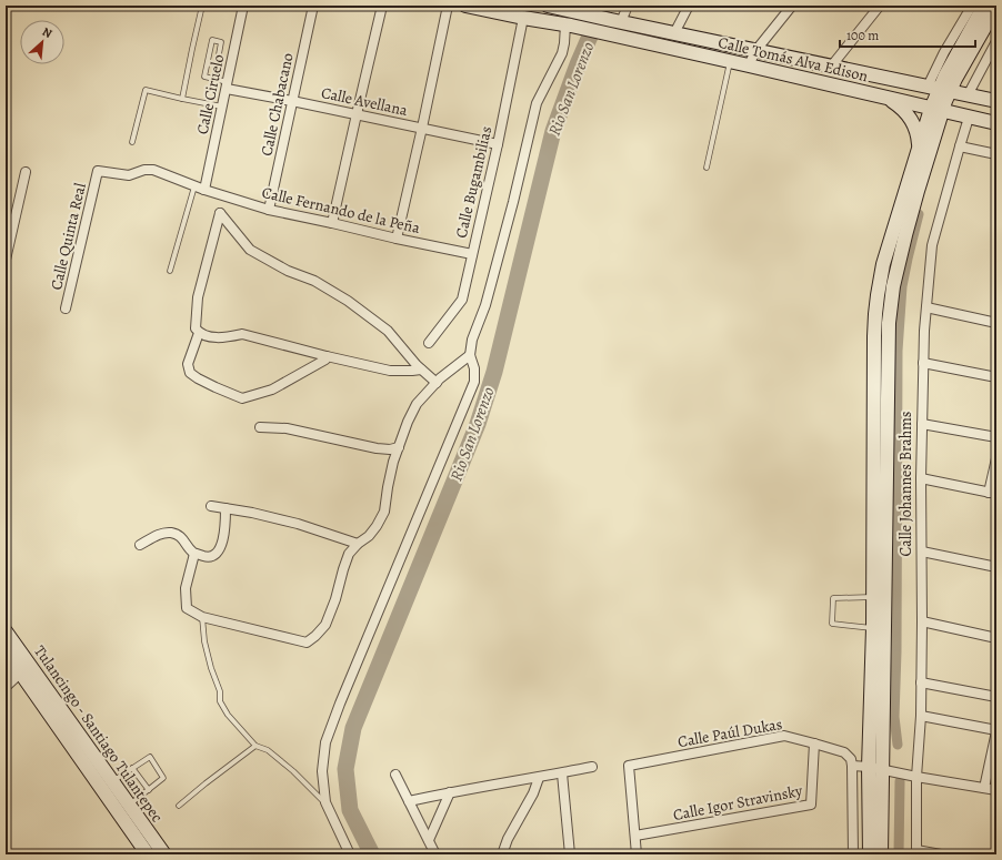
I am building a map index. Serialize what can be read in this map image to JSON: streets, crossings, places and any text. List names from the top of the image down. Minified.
{"streets":{"main road":["Calle Tomás Alva Edison","Calle Johannes Brahms","Tulancingo - Santiago Tulantepec"],"street":["Calle Ciruelo","Calle Avellana","Calle Chabacano","Calle Bugambilias","Calle Fernando de la Peña","Calle Quinta Real","Calle Paúl Dukas","Calle Igor Stravinsky"]},"crossings":[["Calle Tomás Alva Edison","Calle Bugambilias"],["Calle Tomás Alva Edison","Calle Johannes Brahms"],["Calle Ciruelo","Calle Avellana"],["Calle Ciruelo","Calle Fernando de la Peña"],["Calle Avellana","Calle Chabacano"],["Calle Avellana","Calle Bugambilias"],["Calle Chabacano","Calle Fernando de la Peña"],["Calle Bugambilias","Calle Fernando de la Peña"],["Calle Fernando de la Peña","Calle Quinta Real"],["Calle Paúl Dukas","Calle Igor Stravinsky"]],"water":["Rio San Lorenzo"],"scale_bar":"100 m","north":"top right"}
